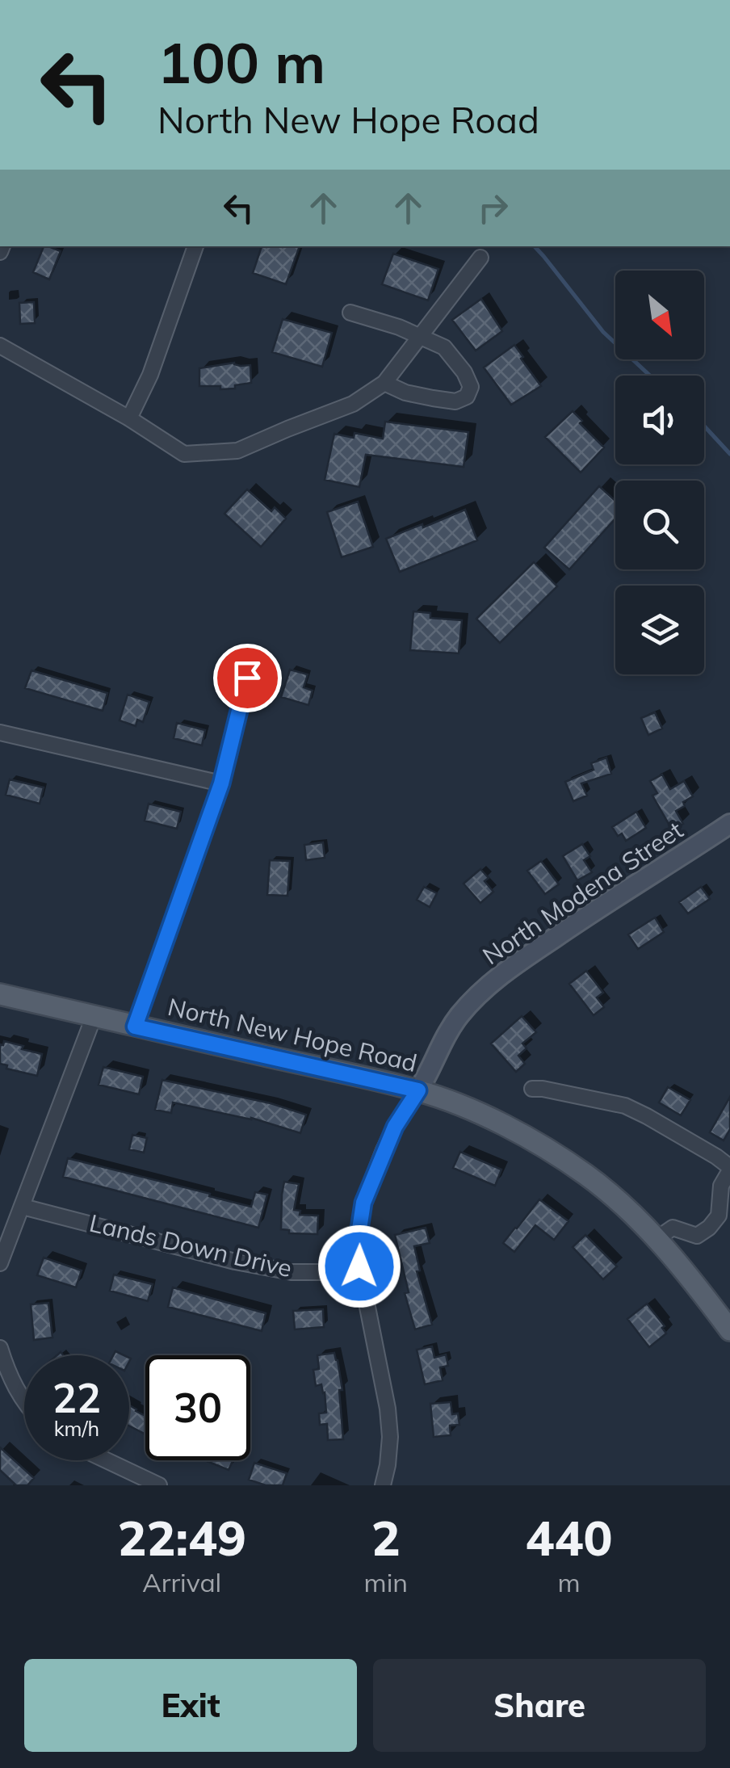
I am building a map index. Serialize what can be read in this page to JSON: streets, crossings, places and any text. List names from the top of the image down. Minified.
{"streets":{"main road":["North New Hope Road"],"street":["North Modena Street","Lands Down Drive"]},"crossings":[["North Modena Street","North New Hope Road"]],"north":"bottom right","page":{"turn":["100 m","North New Hope Road"],"speed":"22 km/h","limit":"30","eta":["22:49","Arrival","2","min","440","m"],"buttons":["Exit","Share"]}}
